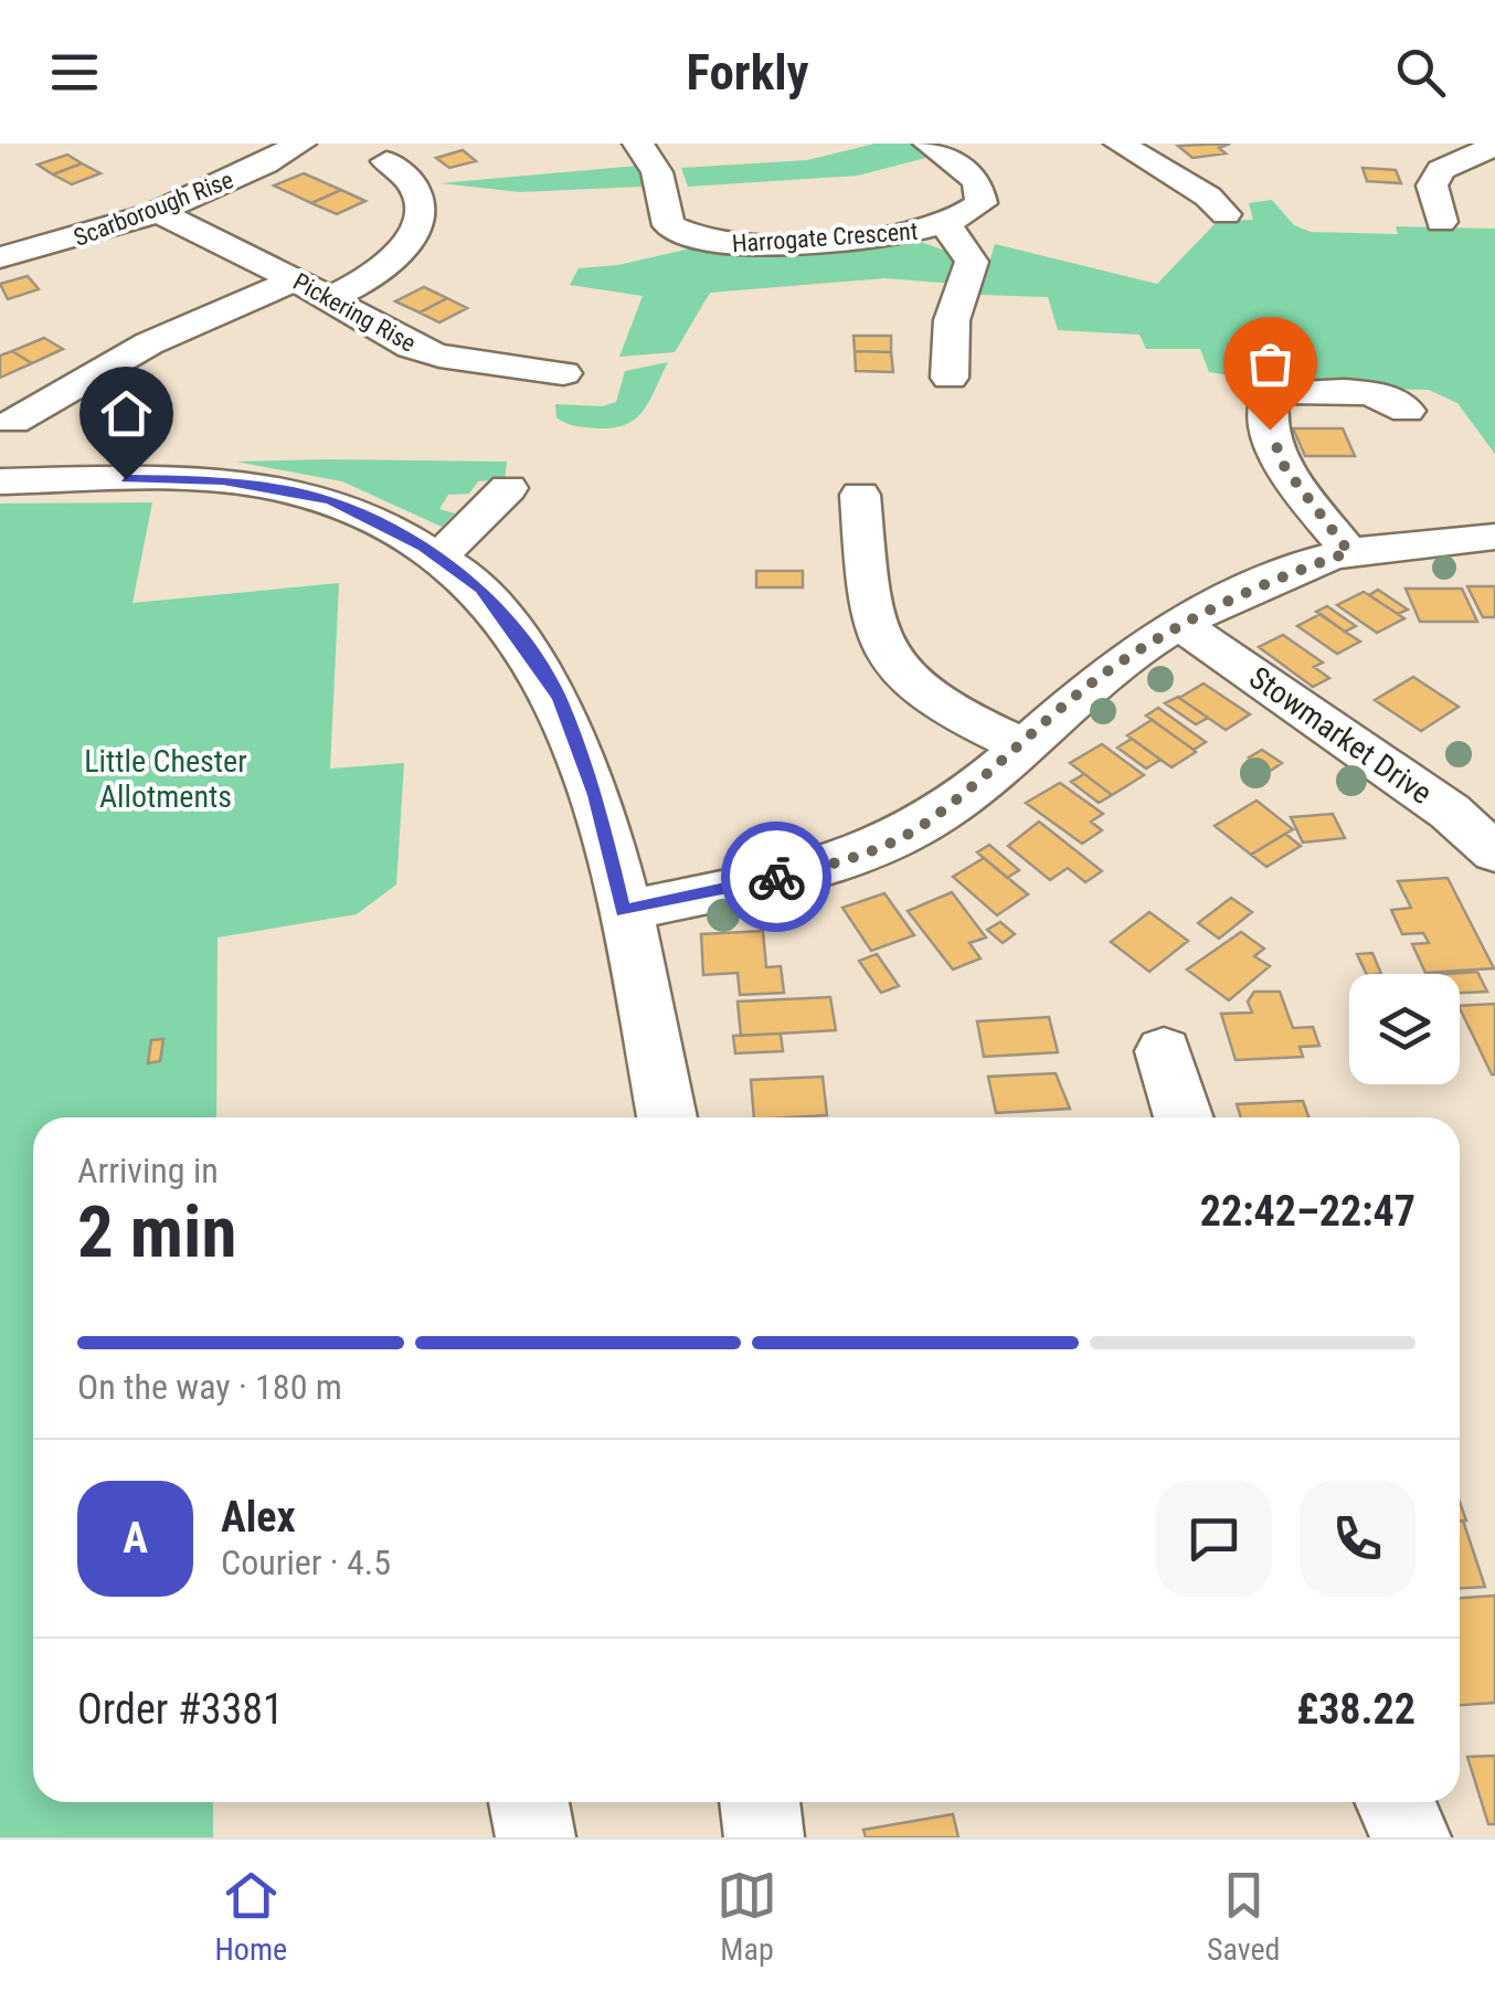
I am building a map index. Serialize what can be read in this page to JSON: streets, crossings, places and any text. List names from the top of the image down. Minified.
{"streets":{"street":["Scarborough Rise","Harrogate Crescent","Pickering Rise","Stowmarket Drive"]},"crossings":[["Scarborough Rise","Pickering Rise"]],"parks":["Little Chester Allotments"],"page":{"header":"Forkly","heading":["2 min","Arriving in","22:42–22:47"],"panel":["Alex","Courier · 4.5","Order #3381","£38.22"],"bar":"On the way · 180 m","round":"A","tabs":["Home","Map","Saved"]}}
